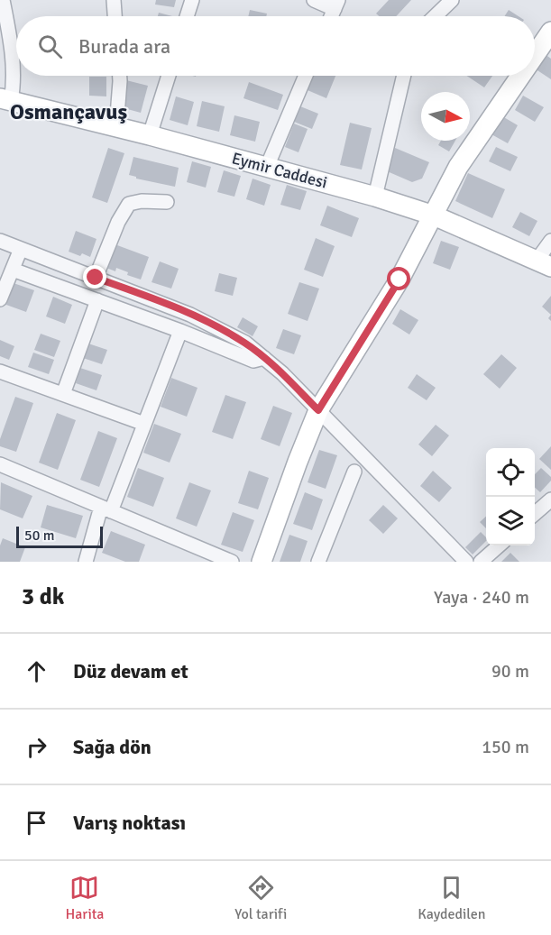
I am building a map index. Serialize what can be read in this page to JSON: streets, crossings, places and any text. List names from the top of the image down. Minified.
{"streets":{"street":["Eymir Caddesi"]},"districts":["Osmançavuş"],"scale_bar":"50 m","north":"right","page":{"search":"Burada ara","scale":"50 m","heading":["3 dk","Yaya · 240 m"],"list":[["Düz devam et","90 m"],["Sağa dön","150 m"],"Varış noktası"],"nav":["Harita","Yol tarifi","Kaydedilen"]}}
